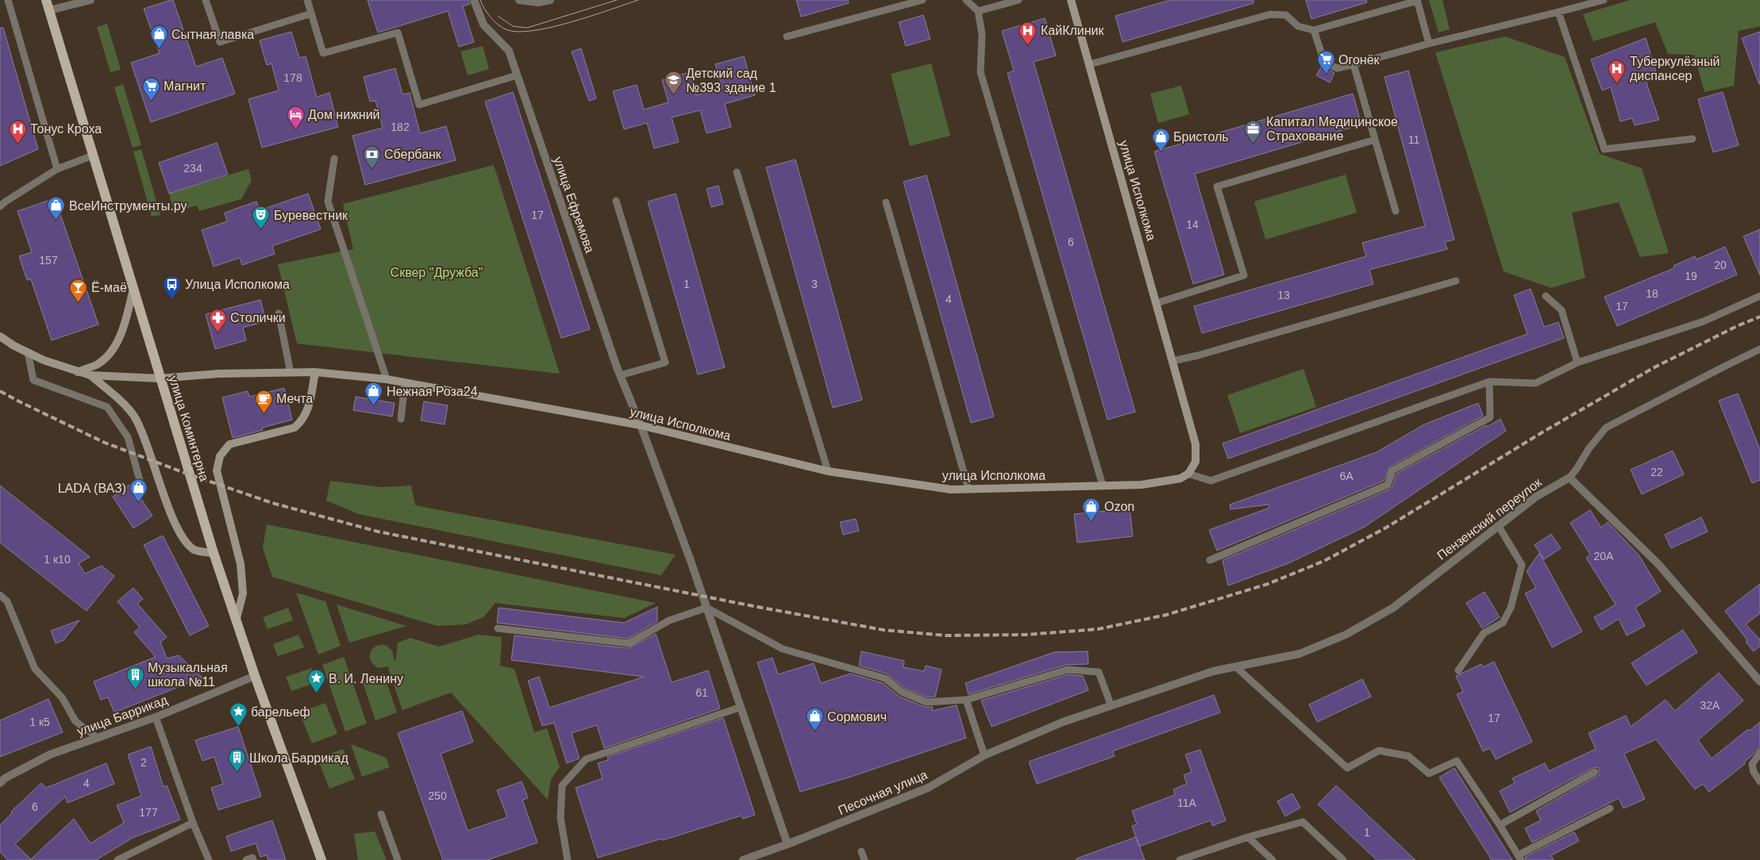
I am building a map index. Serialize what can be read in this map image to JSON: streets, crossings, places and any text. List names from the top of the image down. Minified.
{"streets":{"main road":["улица Коминтерна"],"street":["улица Исполкома","улица Ефремова","Пензенский переулок","улица Баррикад","Песочная улица"]},"crossings":[["улица Исполкома","улица Ефремова"],["улица Исполкома","улица Коминтерна"],["улица Ефремова","Песочная улица"],["улица Коминтерна","улица Баррикад"],["Пензенский переулок","Песочная улица"]],"parks":["Сквер \"Дружба\""],"places":{"hospital":["КайКлиник","Туберкулёзный диспансер","Тонус Кроха"],"shop":["Сытная лавка","Бристоль","ВсеИнструменты.ру","Нежная Роза24","LADA (ВАЗ)","Ozon","Сормович"],"supermarket":["Огонёк","Магнит"],"school or university":["Детский сад №393 здание 1"],"hotel":["Дом нижний"],"office":["Капитал Медицинское Страхование"],"bank":["Сбербанк"],"theatre":["Буревестник"],"bus stop":["Улица Исполкома"],"bar":["Ё-маё"],"pharmacy":["Столички"],"cafe":["Мечта"],"building":["Музыкальная школа №11","Школа Баррикад"],"place":["В. И. Ленину","барельеф"]},"house_numbers":["178","182","11","234","17","14","6","157","20","19","1","3","18","13","4","17","22","6А","20А","1 к10","61","32А","17","1 к5","2","4","250","11А","6","177","1"]}
